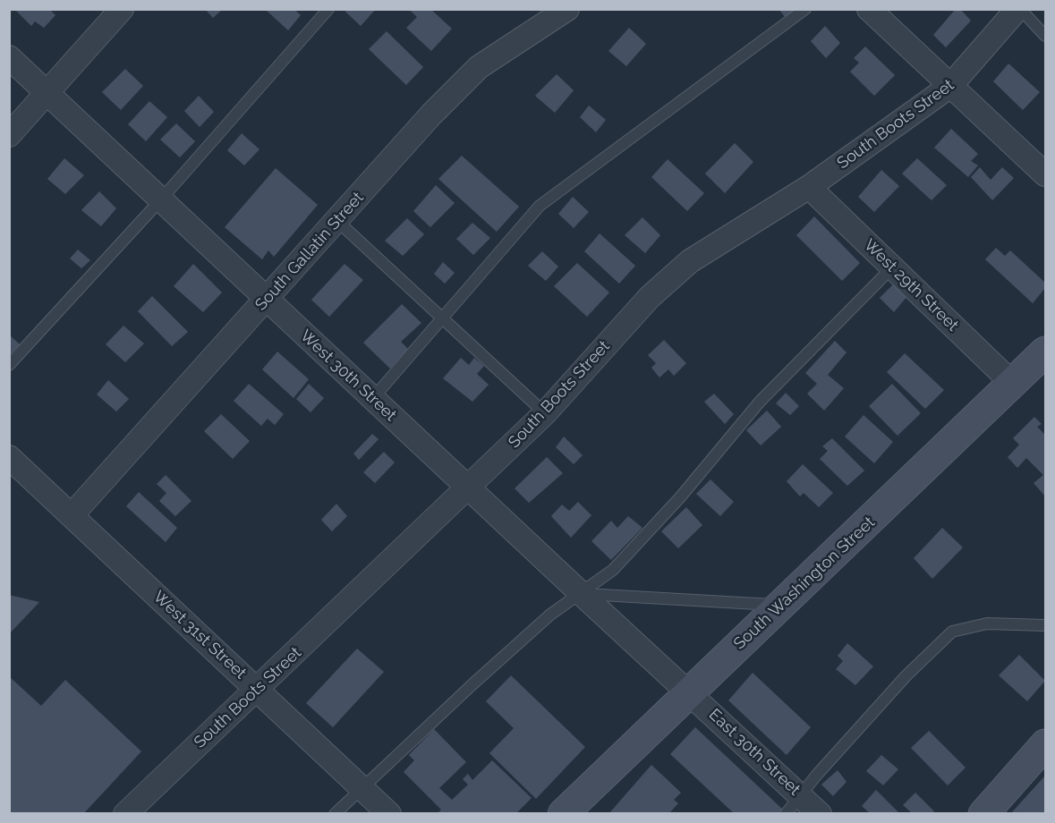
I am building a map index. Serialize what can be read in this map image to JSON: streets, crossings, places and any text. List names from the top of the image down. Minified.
{"streets":{"main road":["South Washington Street"],"street":["South Boots Street","South Gallatin Street","West 29th Street","West 30th Street","West 31st Street","East 30th Street"]},"crossings":[["South Boots Street","West 29th Street"],["South Boots Street","West 30th Street"],["South Boots Street","West 31st Street"],["South Gallatin Street","West 30th Street"],["South Gallatin Street","West 31st Street"],["West 29th Street","South Washington Street"],["West 30th Street","South Washington Street"],["West 30th Street","East 30th Street"],["South Washington Street","East 30th Street"]]}
